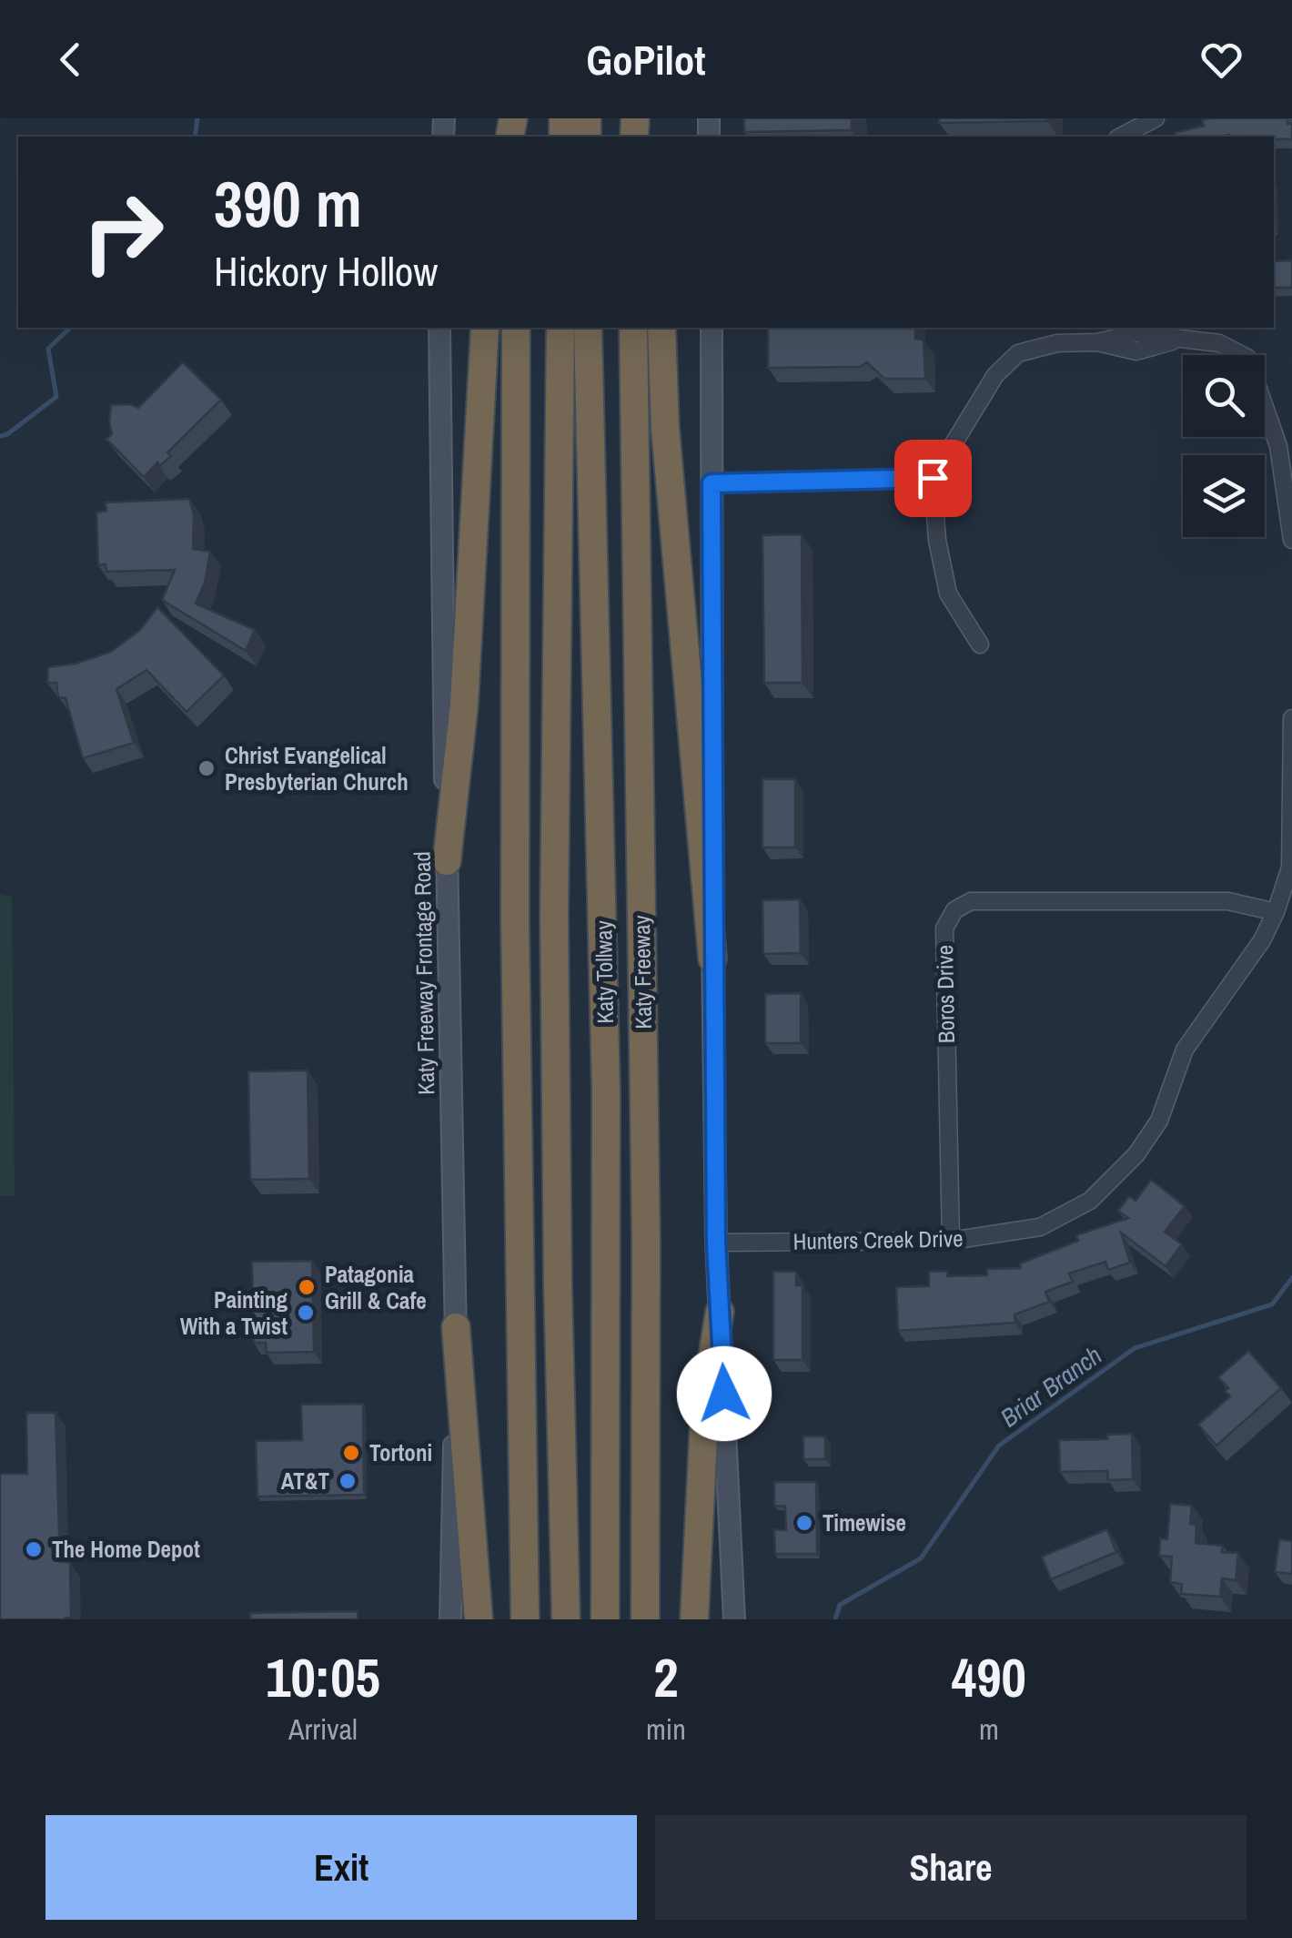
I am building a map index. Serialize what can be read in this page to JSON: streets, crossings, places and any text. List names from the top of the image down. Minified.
{"streets":{"highway":["Katy Tollway","Katy Freeway"],"main road":["Katy Freeway Frontage Road"],"street":["Boros Drive","Hunters Creek Drive"]},"crossings":[["Boros Drive","Hunters Creek Drive"]],"water":["Briar Branch"],"places":["Christ Evangelical Presbyterian Church","Patagonia Grill & Cafe","Painting With a Twist","Tortoni","AT&T","Timewise","The Home Depot"],"page":{"header":"GoPilot","turn":["390 m","Hickory Hollow"],"eta":["10:05","Arrival","2","min","490","m"],"buttons":["Exit","Share"]}}
